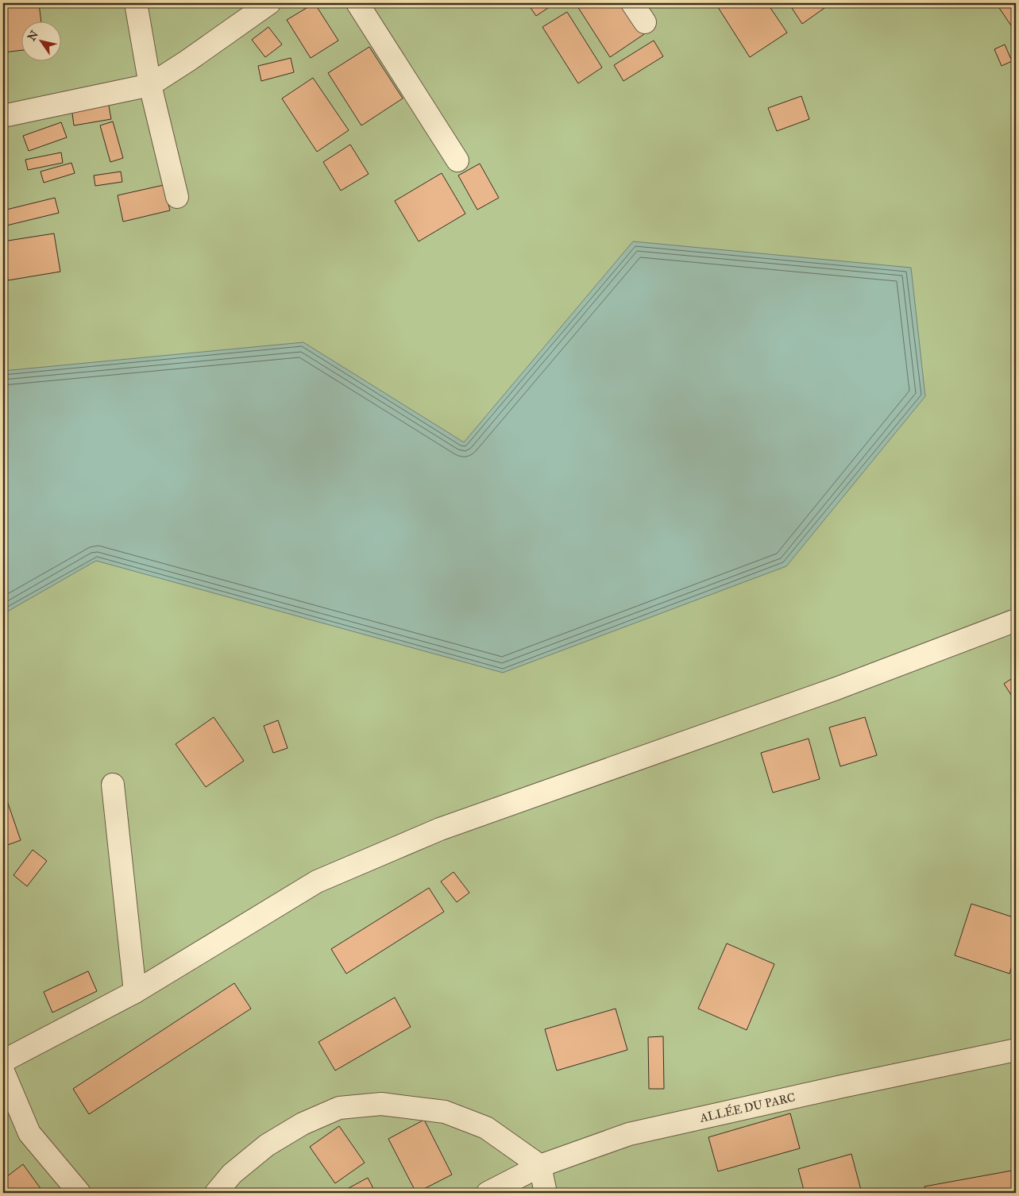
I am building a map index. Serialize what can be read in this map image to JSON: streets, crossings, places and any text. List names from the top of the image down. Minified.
{"streets":{"street":["ALLÉE DU PARC"]},"north":"top left"}
